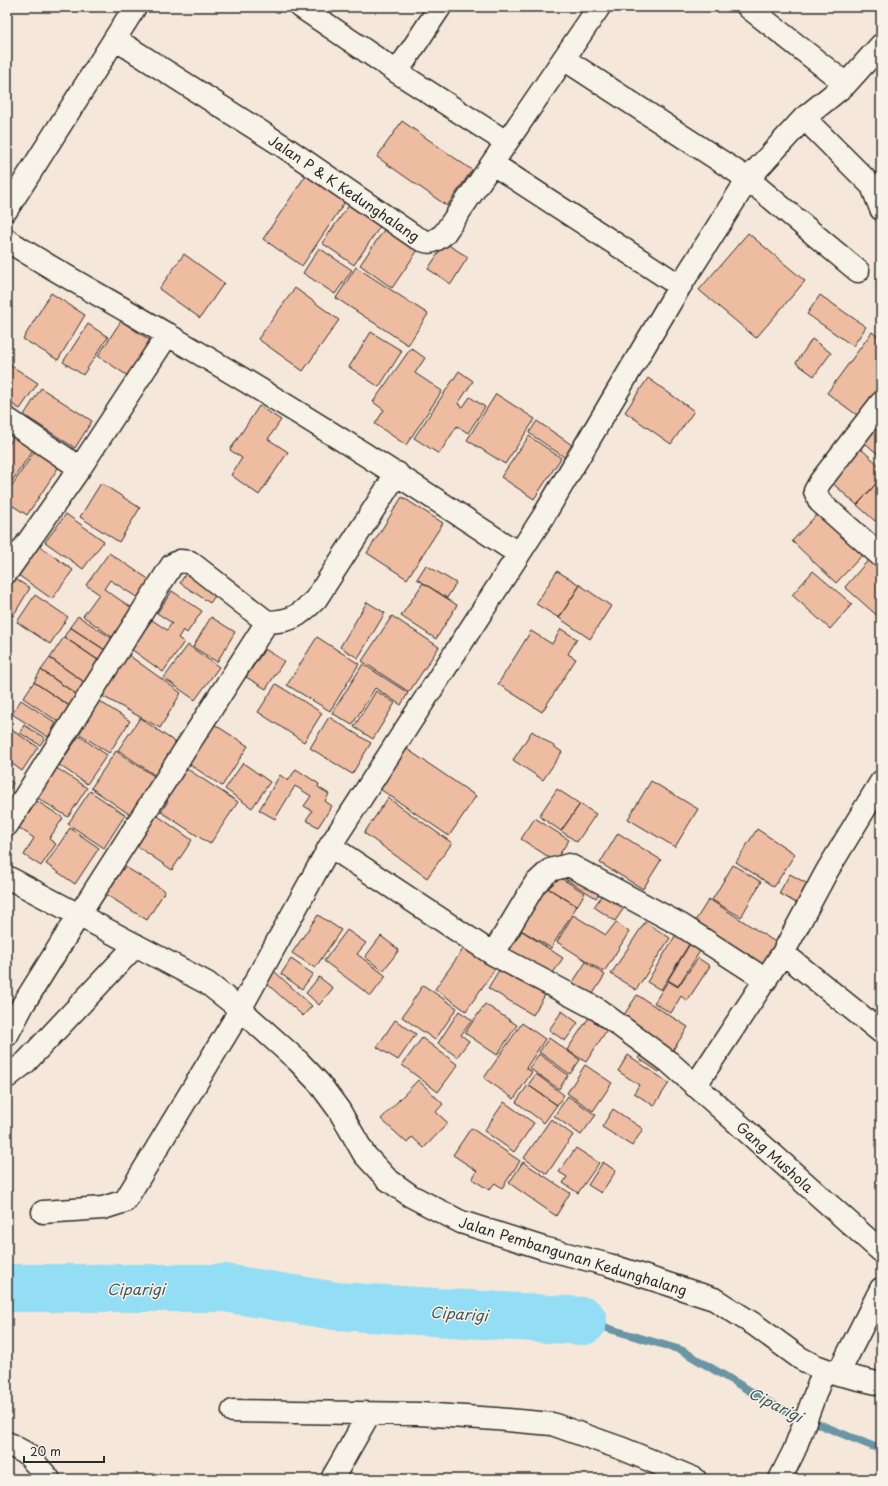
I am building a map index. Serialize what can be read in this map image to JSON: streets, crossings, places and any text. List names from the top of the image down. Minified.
{"streets":{"street":["Jalan P & K Kedunghalang","Gang Mushola","Jalan Pembangunan Kedunghalang"]},"water":["Ciparigi"],"scale_bar":"20 m"}
